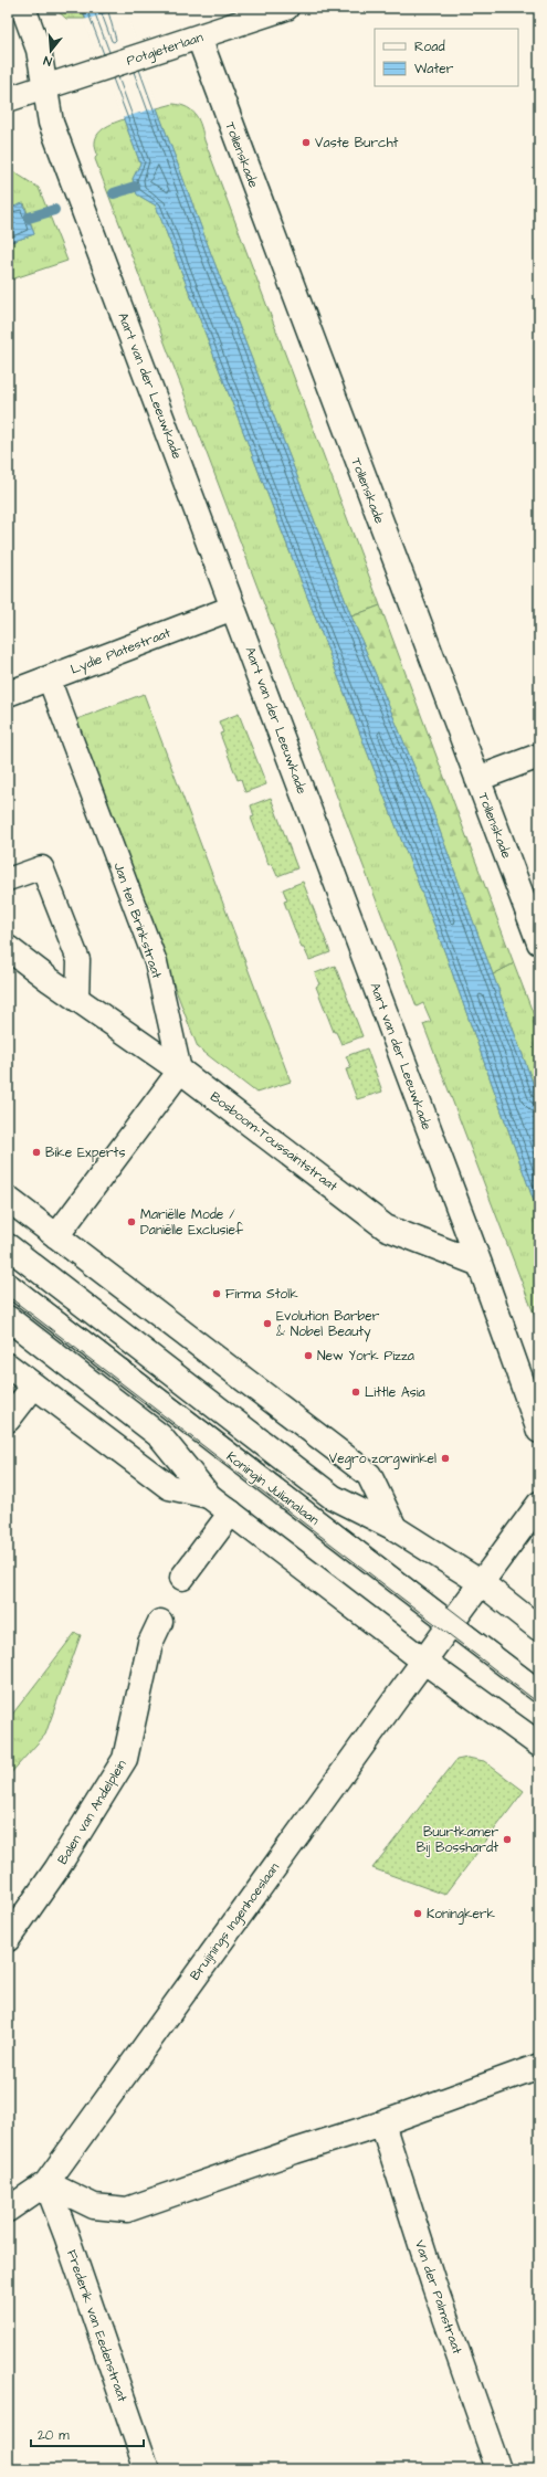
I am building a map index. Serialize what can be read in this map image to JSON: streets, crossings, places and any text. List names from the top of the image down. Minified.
{"streets":{"street":["Potgieterlaan","Tollenskade","Aart van der Leeuwkade","Lydie Platestraat","Bosboom-Toussaintstraat","Balen van Andelplein","Bruijnings Ingenhoeslaan","Van der Palmstraat","Frederik van Eedenstraat"],"lane":["Jan ten Brinkstraat","Koningin Julianalaan"]},"crossings":[["Potgieterlaan","Tollenskade"],["Potgieterlaan","Aart van der Leeuwkade"],["Aart van der Leeuwkade","Lydie Platestraat"],["Aart van der Leeuwkade","Bosboom-Toussaintstraat"],["Lydie Platestraat","Jan ten Brinkstraat"],["Jan ten Brinkstraat","Bosboom-Toussaintstraat"],["Koningin Julianalaan","Bruijnings Ingenhoeslaan"],["Bruijnings Ingenhoeslaan","Frederik van Eedenstraat"]],"places":["Vaste Burcht","Bike Experts","Mariëlle Mode / Daniëlle Exclusief","Firma Stolk","Evolution Barber & Nobel Beauty","New York Pizza","Little Asia","Vegro zorgwinkel","Buurtkamer Bij Bosshardt","Koningkerk"],"legend":["Road","Water"],"scale_bar":"20 m","north":"bottom"}
